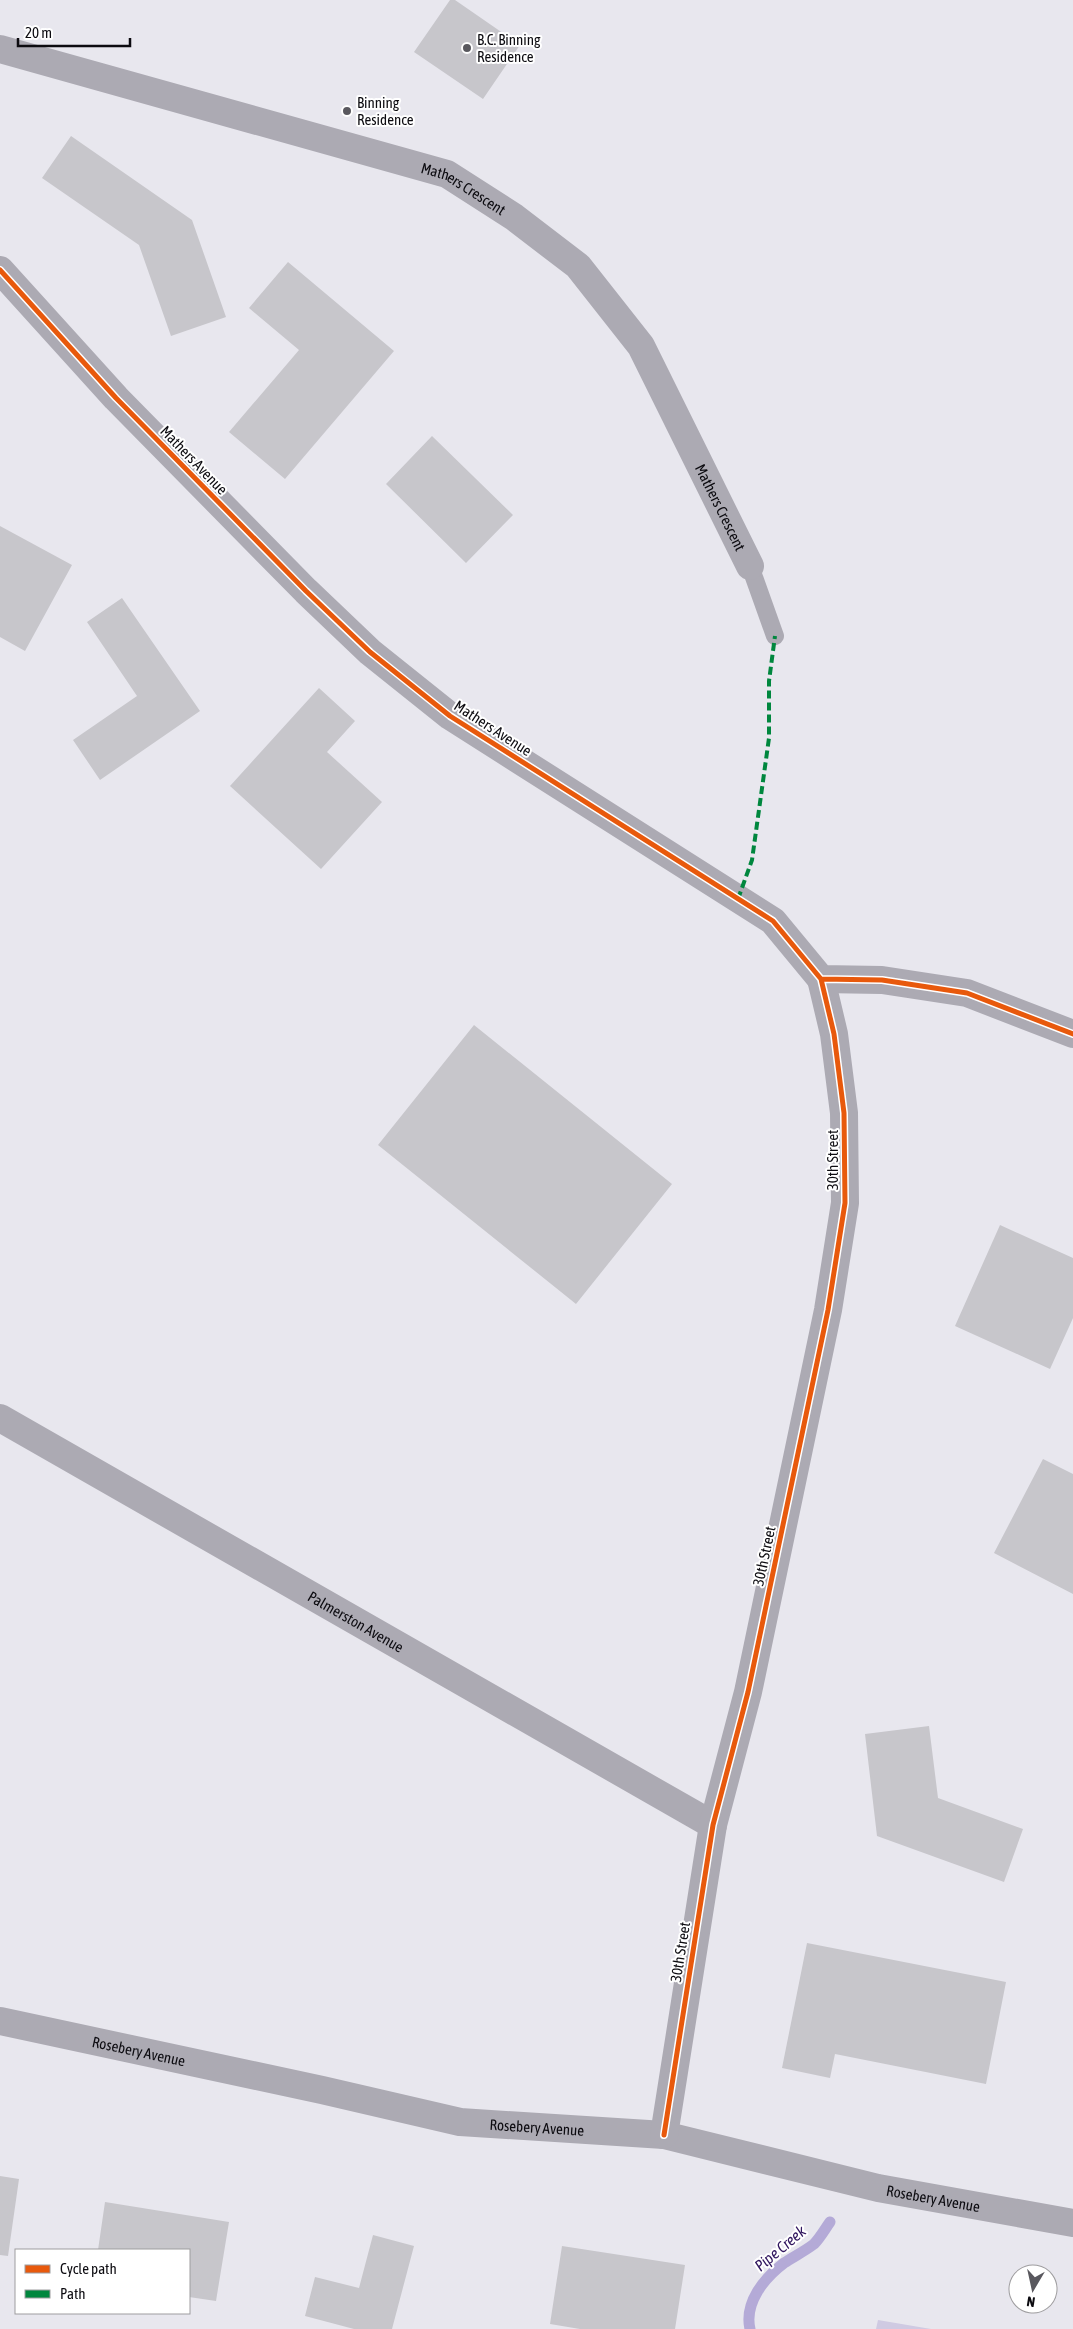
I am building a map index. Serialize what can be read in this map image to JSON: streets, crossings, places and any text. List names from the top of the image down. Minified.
{"streets":{"street":["Mathers Crescent","Mathers Avenue","30th Street","Palmerston Avenue","Rosebery Avenue"]},"crossings":[["Mathers Avenue","30th Street"],["30th Street","Palmerston Avenue"],["30th Street","Rosebery Avenue"]],"water":["Pipe Creek"],"places":["B.C. Binning Residence","Binning Residence"],"legend":["Cycle path","Path"],"scale_bar":"20 m","north":"bottom"}
